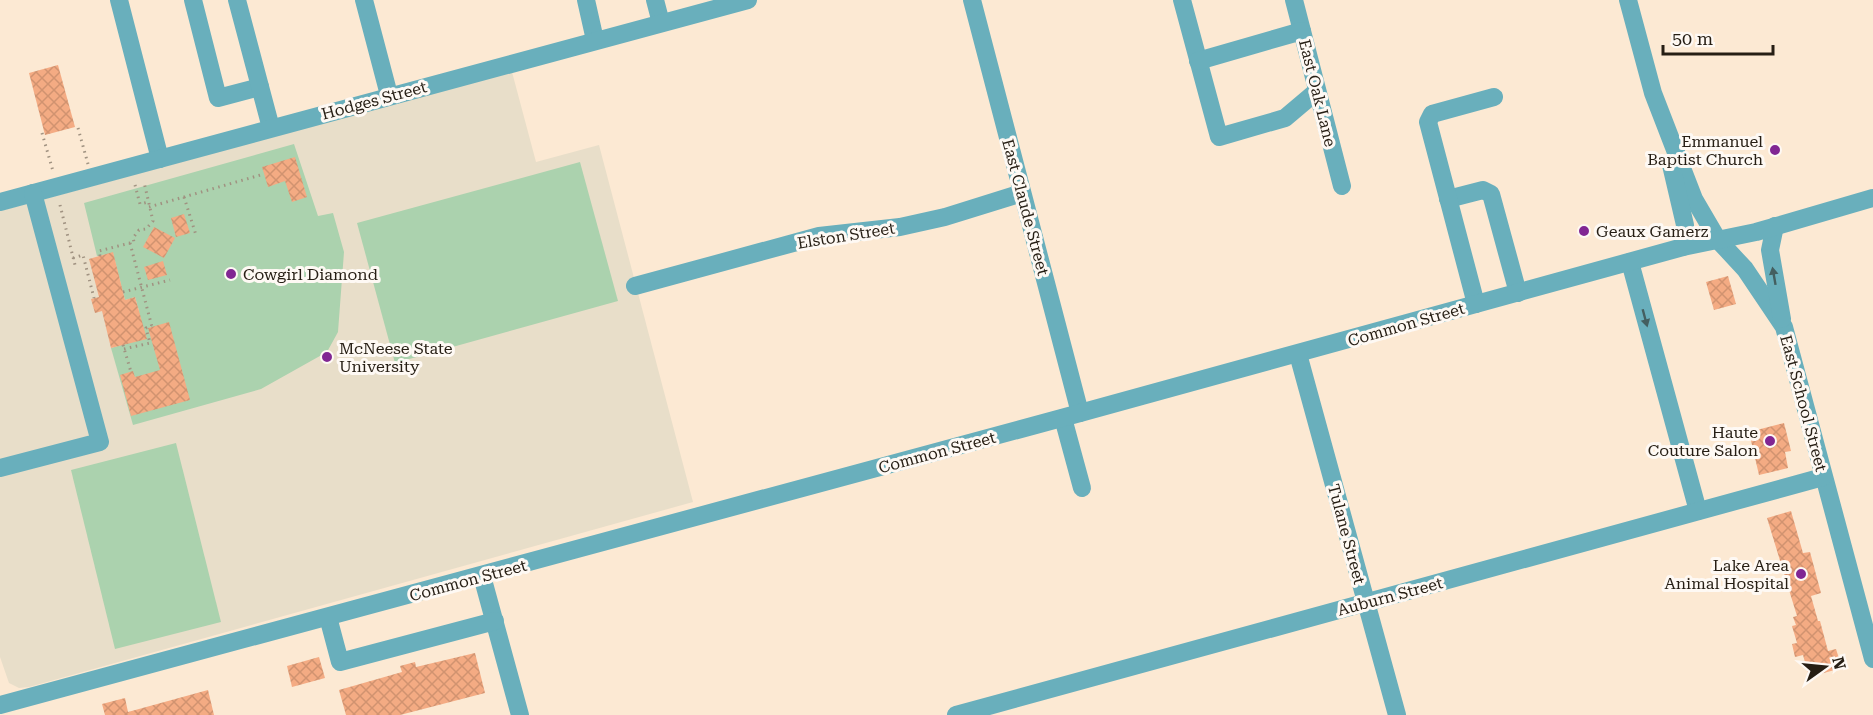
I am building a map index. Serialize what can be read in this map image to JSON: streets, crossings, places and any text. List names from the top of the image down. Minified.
{"streets":{"street":["East Oak Lane","Hodges Street","East Claude Street","Elston Street","Common Street","East School Street","Tulane Street","Auburn Street"]},"crossings":[["East Claude Street","Elston Street"],["East Claude Street","Common Street"],["Common Street","East School Street"],["Common Street","Tulane Street"],["East School Street","Auburn Street"],["Tulane Street","Auburn Street"]],"places":["Emmanuel Baptist Church","Geaux Gamerz","Cowgirl Diamond","McNeese State University","Haute Couture Salon","Lake Area Animal Hospital"],"scale_bar":"50 m","north":"right"}
